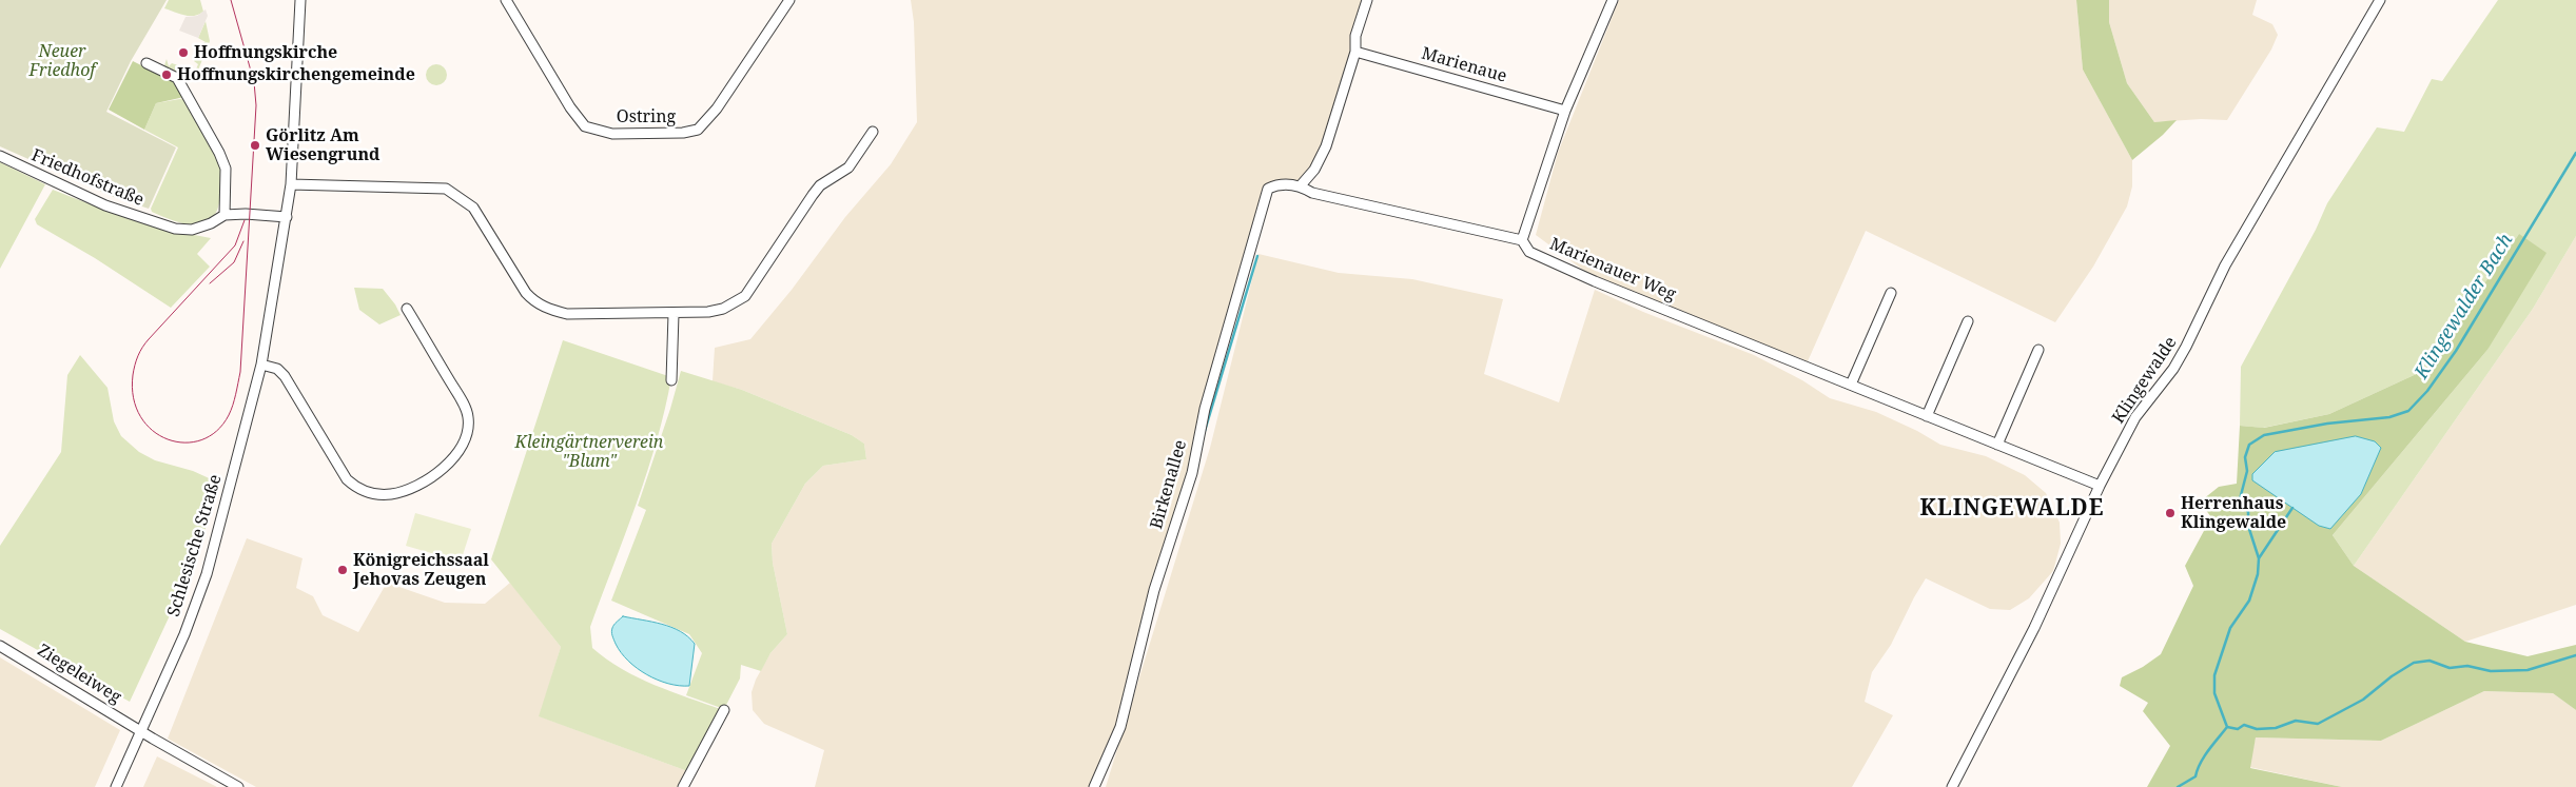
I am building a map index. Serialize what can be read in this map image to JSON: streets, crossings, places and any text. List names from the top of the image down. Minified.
{"streets":{"street":["Marienaue","Ostring","Friedhofstraße","Marienauer Weg","Klingewalde","Birkenallee","Schlesische Straße","Ziegeleiweg"]},"crossings":[["Friedhofstraße","Schlesische Straße"],["Marienauer Weg","Klingewalde"],["Marienauer Weg","Birkenallee"],["Schlesische Straße","Ziegeleiweg"]],"districts":["KLINGEWALDE"],"water":["Klingewalder Bach"],"parks":["Neuer Friedhof","Kleingärtnerverein \"Blum\""],"places":["Hoffnungskirche","Hoffnungskirchengemeinde","Görlitz Am Wiesengrund","Herrenhaus Klingewalde","Königreichssaal Jehovas Zeugen"]}
